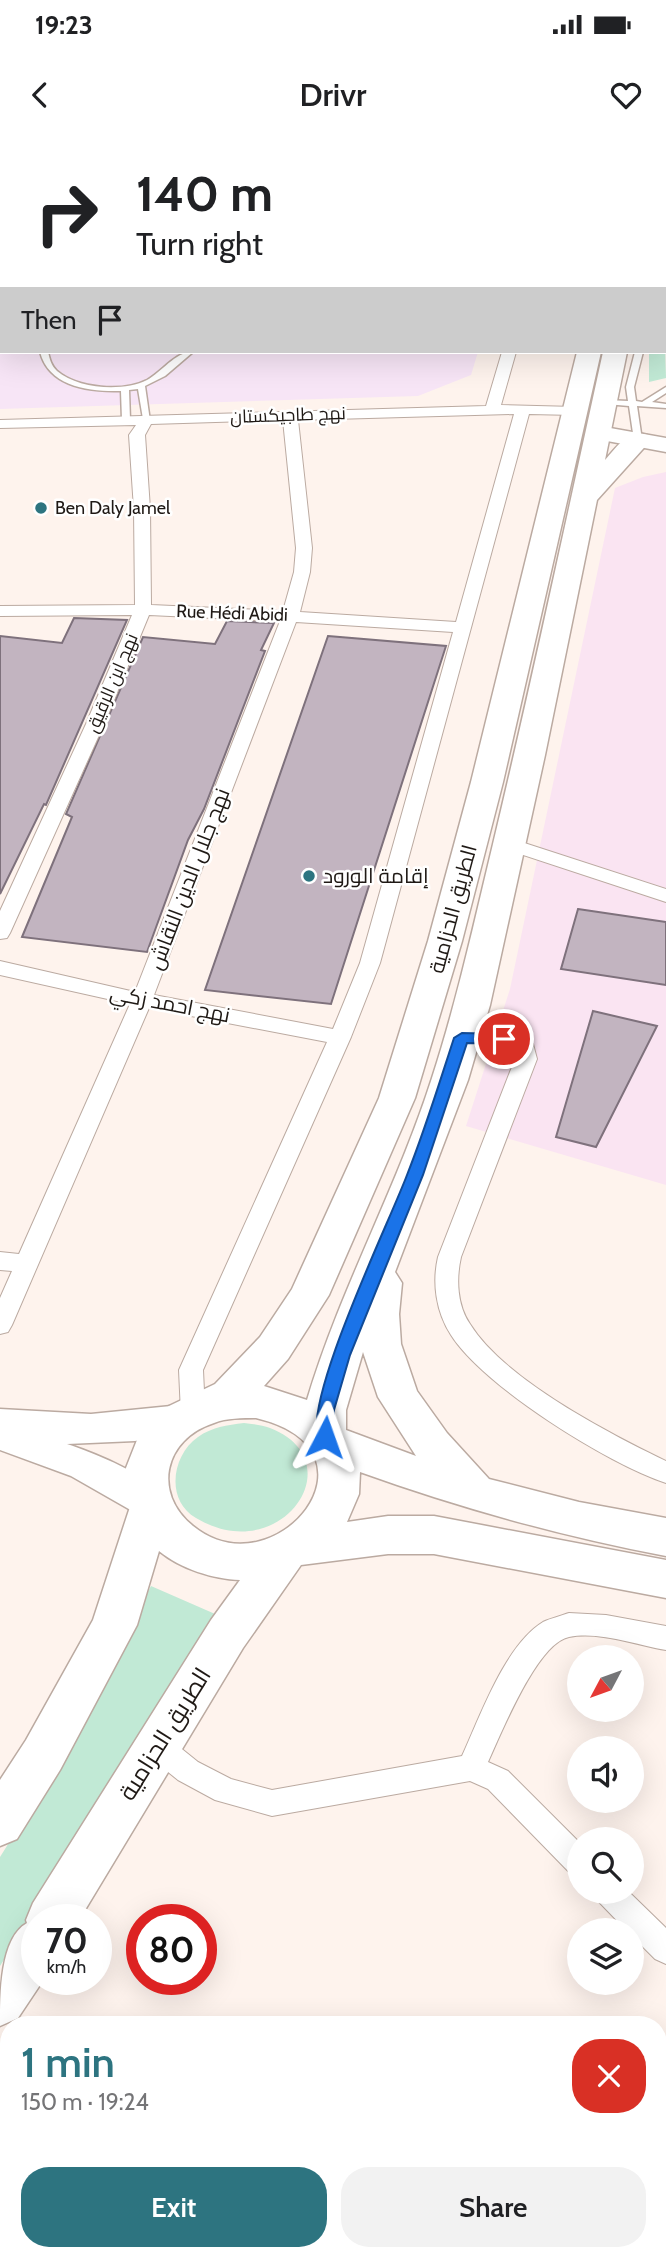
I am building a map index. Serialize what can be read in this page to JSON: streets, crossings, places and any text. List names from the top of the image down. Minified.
{"streets":{"highway":["الطريق الحزامية"],"street":["نهج طاجيكستان","Rue Hédi Abidi","نهج ابن الرقيق","نهج جلال الدين النقاش","نهج احمد زكي"]},"crossings":[["نهج طاجيكستان","نهج جلال الدين النقاش"],["نهج طاجيكستان","الطريق الحزامية"],["Rue Hédi Abidi","نهج ابن الرقيق"],["Rue Hédi Abidi","نهج جلال الدين النقاش"],["نهج جلال الدين النقاش","نهج احمد زكي"]],"places":["Ben Daly Jamel","إقامة الورود"],"north":"bottom left","page":{"status":"19:23","header":"Drivr","turn":["140 m","Turn right"],"then":"Then","speed":"70 km/h","limit":"80","heading":["1 min","150 m · 19:24"],"buttons":["Exit","Share"]}}
